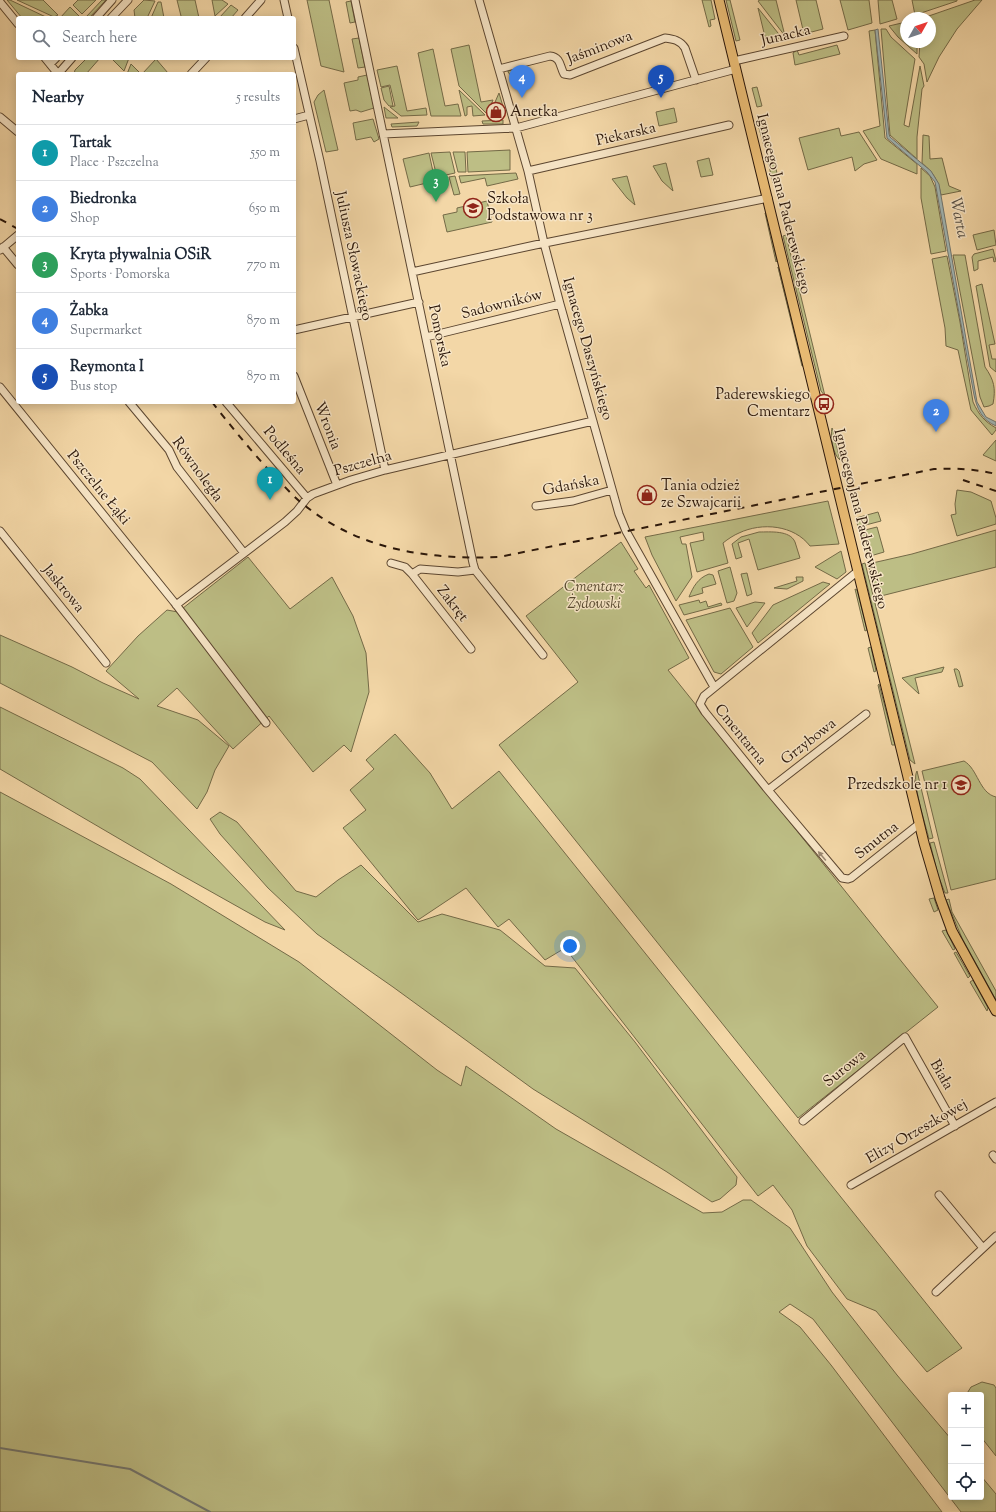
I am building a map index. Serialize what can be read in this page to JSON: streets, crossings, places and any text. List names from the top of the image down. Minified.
{"streets":{"main road":["Ignacego Jana Paderewskiego"],"street":["Junacka","Jaśminowa","Piekarska","Juliusza Słowackiego","Sadowników","Pomorska","Ignacego Daszyńskiego","Wronia","Podleśna","Pszczelna","Równoległa","Gdańska","Pszczelne Łąki","Jaskrowa","Zakręt","Cmentarna","Grzybowa","Smutna","Surowa","Biała","Elizy Orzeszkowej"]},"crossings":[["Junacka","Jaśminowa"],["Junacka","Ignacego Jana Paderewskiego"],["Junacka","Pomorska"],["Junacka","Ignacego Daszyńskiego"],["Jaśminowa","Ignacego Daszyńskiego"],["Piekarska","Ignacego Daszyńskiego"],["Ignacego Jana Paderewskiego","Cmentarna"],["Ignacego Jana Paderewskiego","Smutna"],["Juliusza Słowackiego","Pszczelna"],["Sadowników","Pomorska"],["Sadowników","Ignacego Daszyńskiego"],["Pomorska","Pszczelna"],["Pomorska","Zakręt"],["Ignacego Daszyńskiego","Pszczelna"],["Ignacego Daszyńskiego","Gdańska"],["Ignacego Daszyńskiego","Cmentarna"],["Wronia","Pszczelna"],["Podleśna","Pszczelna"],["Pszczelna","Równoległa"],["Pszczelna","Pszczelne Łąki"],["Cmentarna","Grzybowa"],["Cmentarna","Smutna"],["Surowa","Biała"],["Biała","Elizy Orzeszkowej"]],"water":["Warta"],"parks":["Cmentarz Żydowski"],"places":{"shop":["Anetka","Tania odzież ze Szwajcarii"],"school or university":["Szkoła Podstawowa nr 3","Przedszkole nr 1"],"bus stop":["Paderewskiego Cmentarz"]},"north":"top right","page":{"search":"Search here","pins":["4","5","3","2","1"],"heading":["Nearby","5 results"],"list":[{"mark":"1","name":"Tartak","note":"Place · Pszczelna","value":"550 m"},{"mark":"2","name":"Biedronka","note":"Shop","value":"650 m"},{"mark":"3","name":"Kryta pływalnia OSiR","note":"Sports · Pomorska","value":"770 m"},{"mark":"4","name":"Żabka","note":"Supermarket","value":"870 m"},{"mark":"5","name":"Reymonta I","note":"Bus stop","value":"870 m"}],"map_buttons":["+","−"]}}
